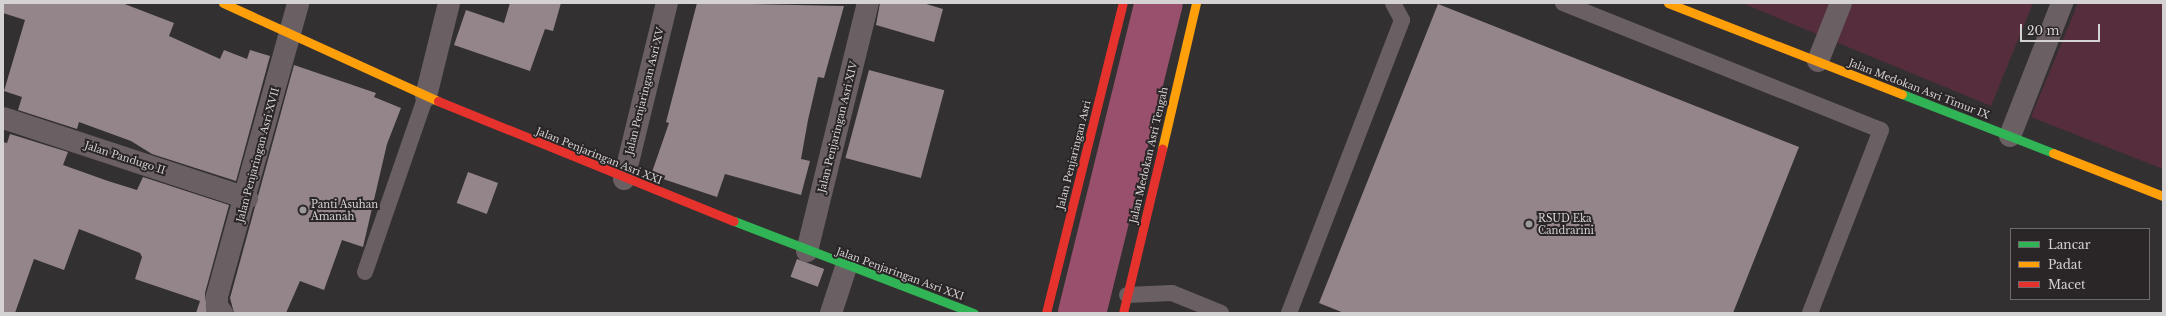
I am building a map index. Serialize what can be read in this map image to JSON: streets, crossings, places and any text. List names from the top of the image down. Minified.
{"streets":{"street":["Jalan Medokan Asri Timur IX","Jalan Penjaringan Asri XV","Jalan Penjaringan Asri XIV","Jalan Penjaringan Asri XVII","Jalan Penjaringan Asri","Jalan Medokan Asri Tengah","Jalan Penjaringan Asri XXI","Jalan Pandugo II"]},"crossings":[["Jalan Penjaringan Asri XV","Jalan Penjaringan Asri XXI"],["Jalan Penjaringan Asri XIV","Jalan Penjaringan Asri XXI"],["Jalan Penjaringan Asri XVII","Jalan Penjaringan Asri XXI"],["Jalan Penjaringan Asri XVII","Jalan Pandugo II"]],"places":["Panti Asuhan Amanah","RSUD Eka Candrarini"],"legend":["Lancar","Padat","Macet"],"scale_bar":"20 m"}
